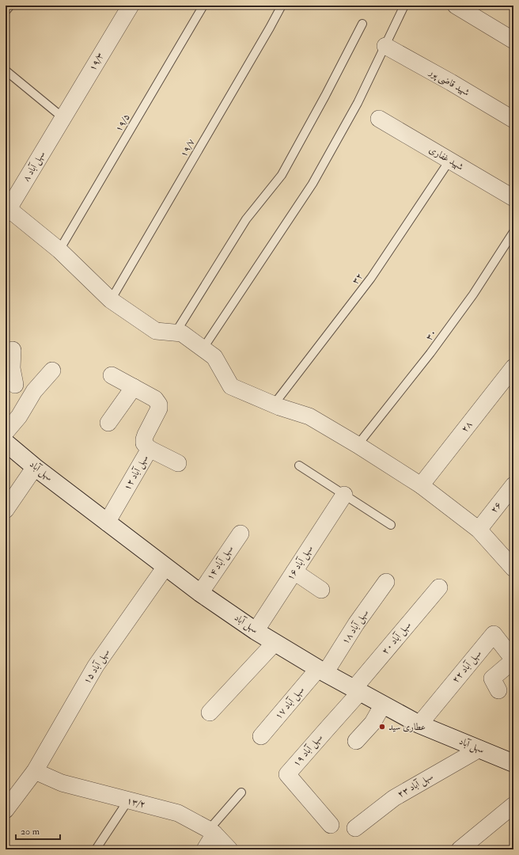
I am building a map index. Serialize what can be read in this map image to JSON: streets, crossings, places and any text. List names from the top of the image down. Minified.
{"streets":{"street":["۱۹/۳","شهید قاضی پور","شهید غفاری","سهل آباد ۸","۲۸","سهل آباد","سهل آباد ۱۲","۲۶","سهل آباد ۱۴","سهل آباد ۱۶","سهل آباد ۱۸","سهل آباد ۲۰","سهل آباد ۱۵","سهل آباد ۲۲","سهل آباد ۱۷","سهل آباد ۱۹","سهل آباد ۲۳","۱۳/۲"],"lane":["۱۹/۵","۱۹/۷","۳۲","۳۰"]},"crossings":[["۱۹/۳","سهل آباد ۸"],["شهید غفاری","۳۲"],["سهل آباد","سهل آباد ۱۲"],["سهل آباد","سهل آباد ۱۴"],["سهل آباد","سهل آباد ۱۶"],["سهل آباد","سهل آباد ۱۸"],["سهل آباد","سهل آباد ۲۰"],["سهل آباد","سهل آباد ۱۵"],["سهل آباد","سهل آباد ۲۲"],["سهل آباد","سهل آباد ۱۷"],["سهل آباد","سهل آباد ۱۹"],["سهل آباد","سهل آباد ۲۳"],["سهل آباد ۱۸","سهل آباد ۱۷"],["سهل آباد ۲۰","سهل آباد ۱۹"],["سهل آباد ۱۵","۱۳/۲"]],"places":["عطاری سید"],"scale_bar":"20 m"}
